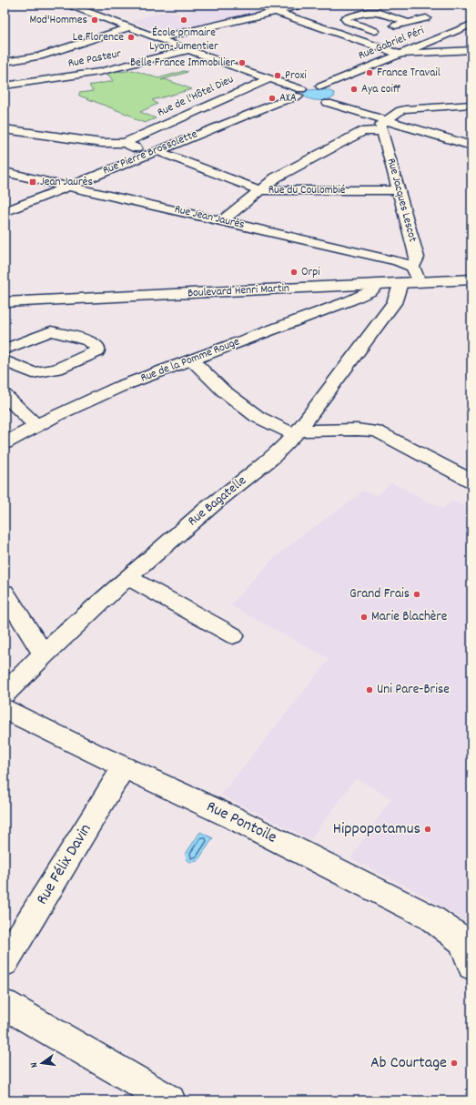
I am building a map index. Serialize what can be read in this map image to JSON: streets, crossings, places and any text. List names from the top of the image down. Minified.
{"streets":{"street":["Rue Gabriel Péri","Rue Pasteur","Rue de l'Hôtel Dieu","Rue Pierre Brossolette","Rue du Coulombié","Rue Jacques Lescot","Rue Jean Jaurès","Boulevard Henri Martin","Rue de la Pomme Rouge","Rue Bagatelle","Rue Pontoile","Rue Félix Davin"]},"crossings":[["Rue de l'Hôtel Dieu","Rue du Coulombié"],["Rue Pierre Brossolette","Rue du Coulombié"],["Rue Pierre Brossolette","Rue Jean Jaurès"],["Rue du Coulombié","Rue Jacques Lescot"],["Rue Jacques Lescot","Rue Jean Jaurès"],["Boulevard Henri Martin","Rue de la Pomme Rouge"],["Boulevard Henri Martin","Rue Bagatelle"],["Rue Pontoile","Rue Félix Davin"]],"places":{"other":["Mod'Hommes","École primaire Lyon-Jumentier","Le Florence","Belle France Immobilier","France Travail","Proxi","Aya coiff","AXA","Orpi","Grand Frais","Marie Blachère","Uni Pare-Brise","Hippopotamus","Ab Courtage"],"transit":["Jean Jaurès"]},"north":"left"}
